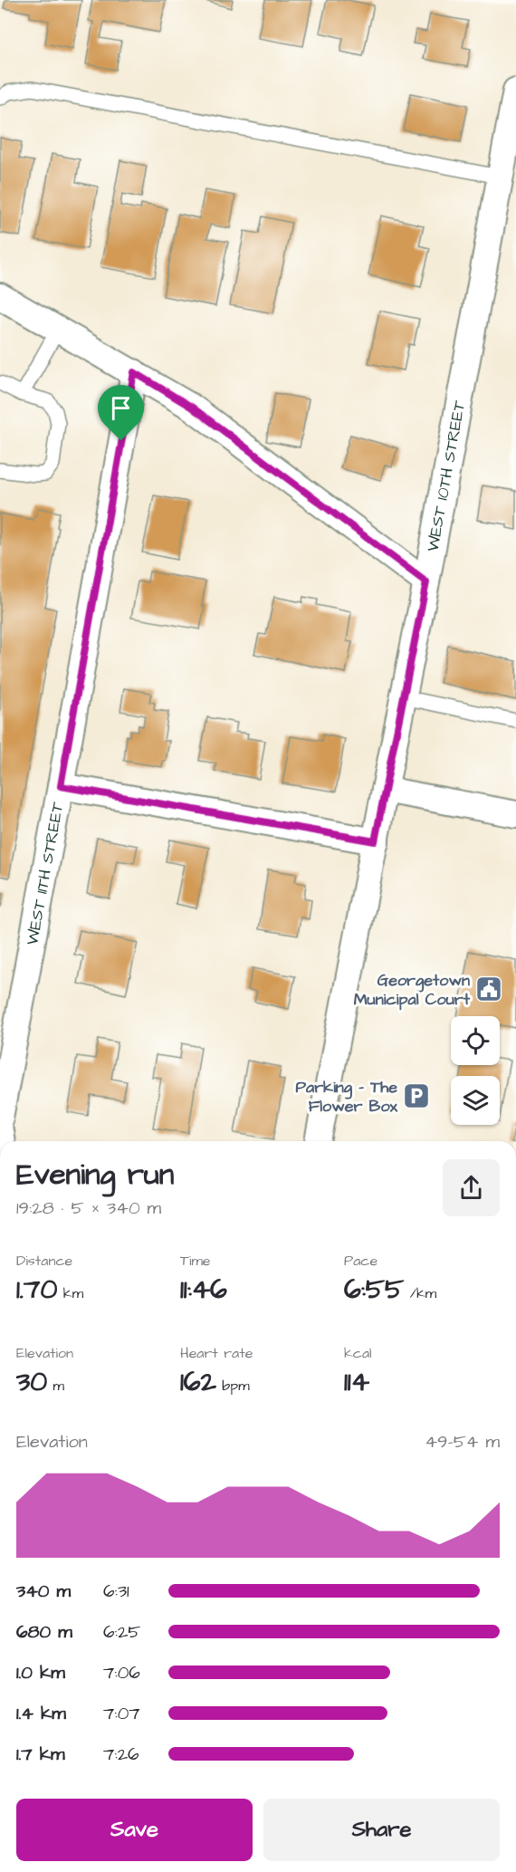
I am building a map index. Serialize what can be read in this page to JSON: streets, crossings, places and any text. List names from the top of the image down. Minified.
{"streets":{"street":["WEST 10TH STREET","WEST 11TH STREET"]},"places":{"public building":["Georgetown Municipal Court"],"parking":["Parking - The Flower Box"]},"page":{"heading":["Evening run","19:28 · 5 × 340 m"],"stats":[["Distance","1.70 km"],["Time","11:46"],["Pace","6:55 /km"],["Elevation","30 m"],["Heart rate","162 bpm"],["kcal","114"]],"chart":["Elevation","49–54 m"],"list":[{"name":"340 m","note":"6:31"},{"name":"680 m","note":"6:25"},{"name":"1.0 km","note":"7:06"},{"name":"1.4 km","note":"7:07"},{"name":"1.7 km","note":"7:26"}],"buttons":["Save","Share"]}}
